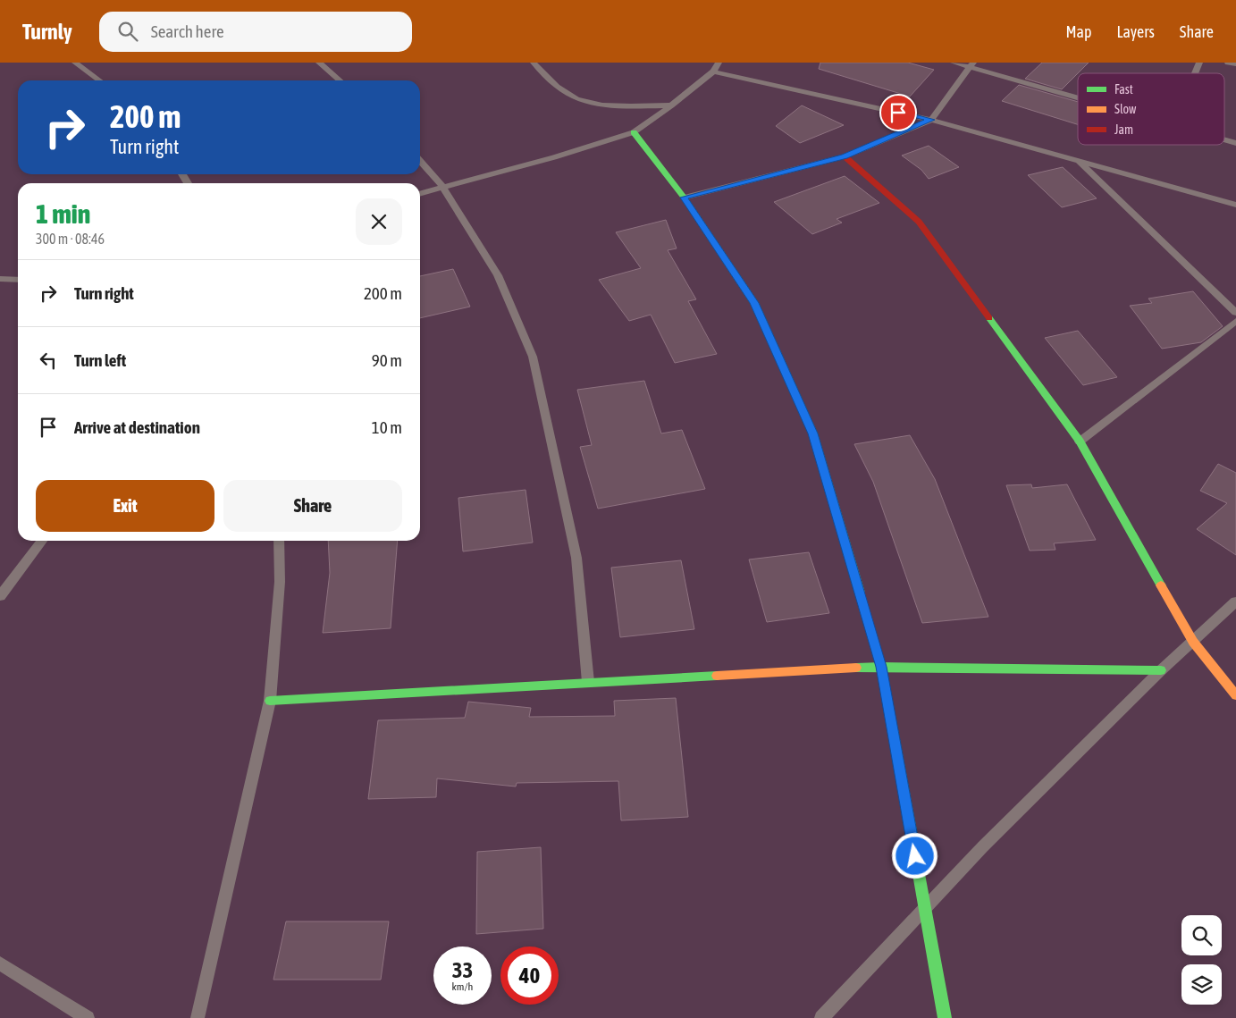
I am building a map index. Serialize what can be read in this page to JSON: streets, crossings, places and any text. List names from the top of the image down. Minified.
{"legend":["Fast","Slow","Jam"],"page":{"header":"Turnly","search":"Search here","nav":["Map","Layers","Share"],"turn":["200 m","Turn right"],"heading":["1 min","300 m · 08:46"],"list":[{"name":"Turn right","value":"200 m"},{"name":"Turn left","value":"90 m"},{"name":"Arrive at destination","value":"10 m"}],"buttons":["Exit","Share"],"speed":"33 km/h","limit":"40"}}
